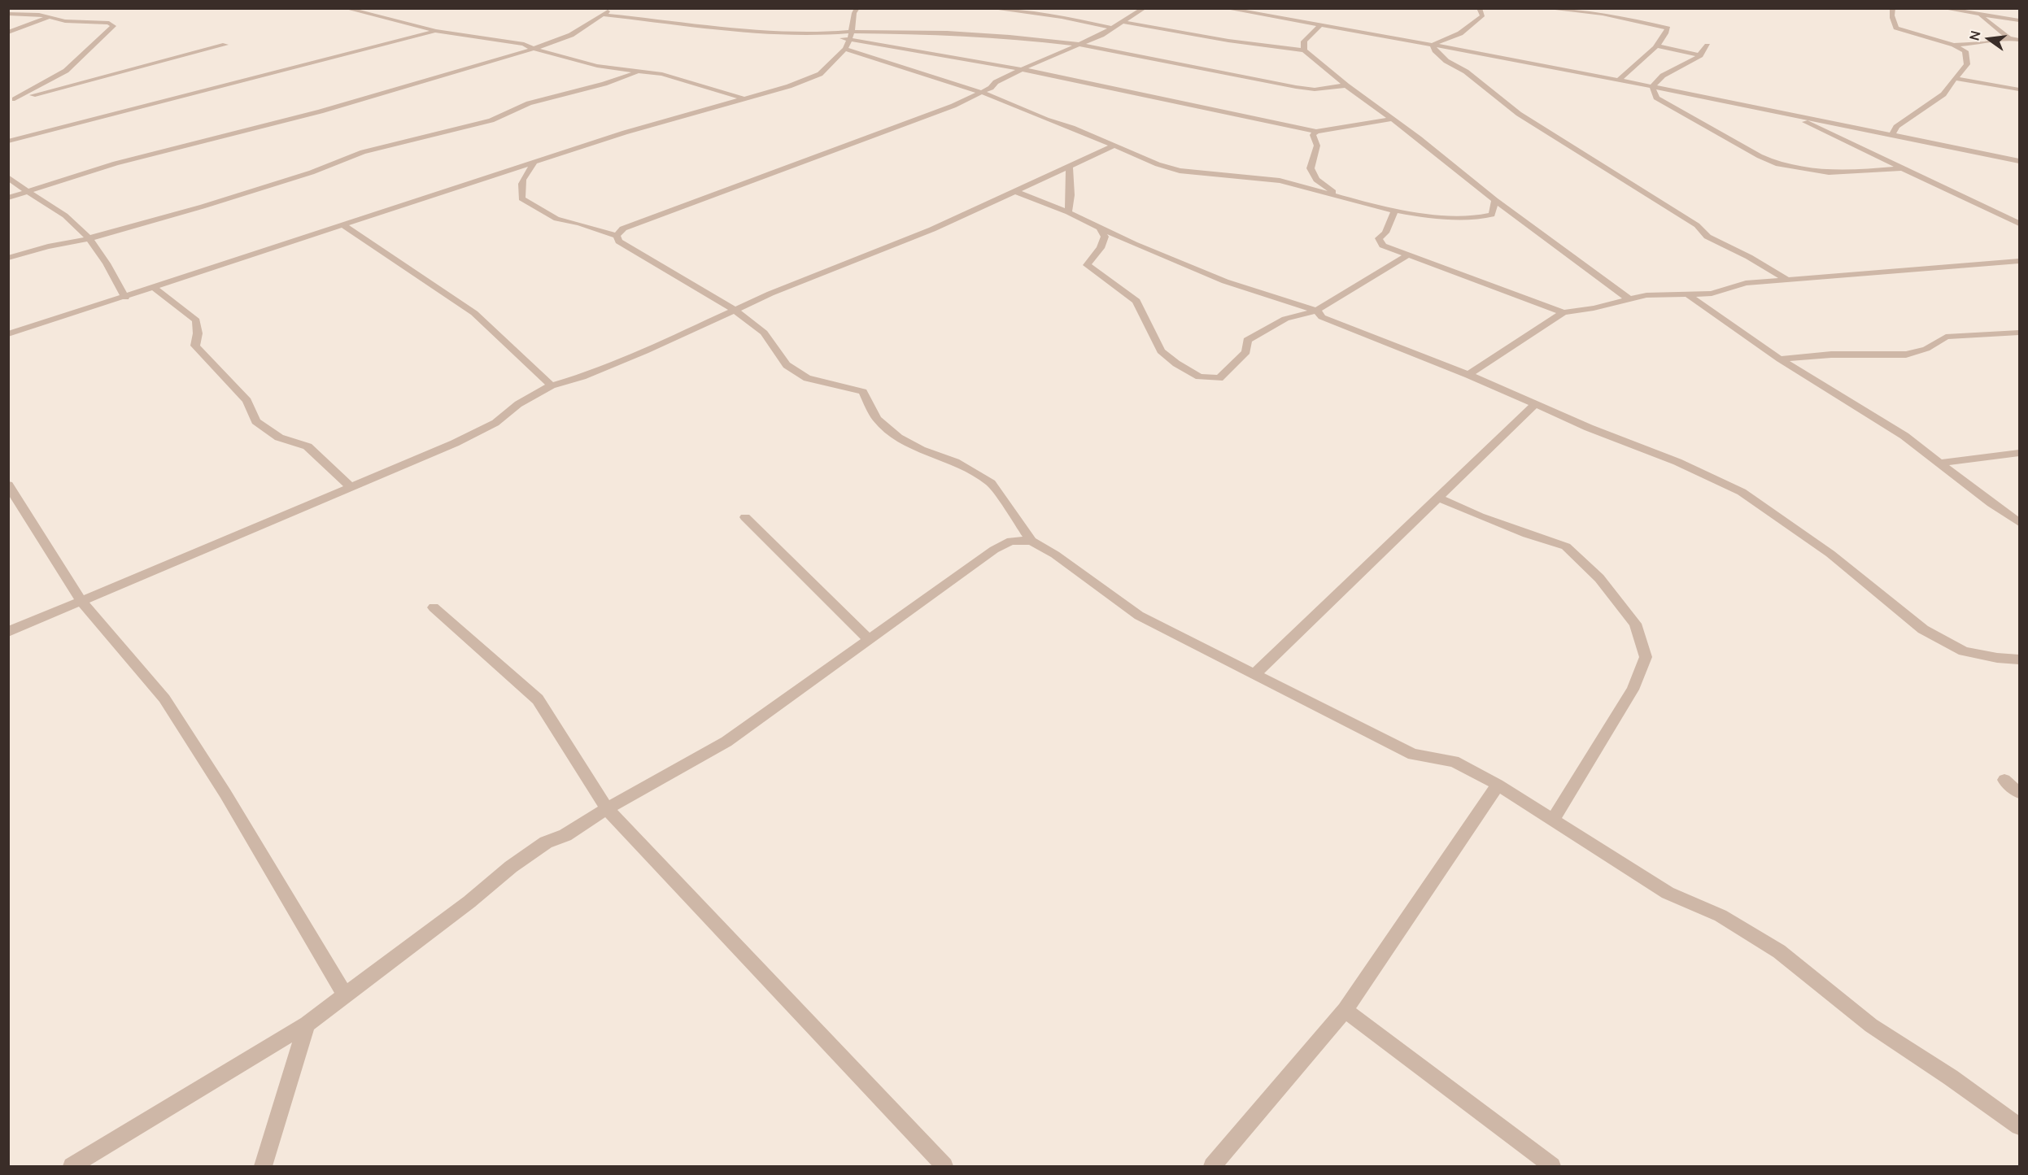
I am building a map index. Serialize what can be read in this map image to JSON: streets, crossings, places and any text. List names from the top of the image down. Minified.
{"north":"left"}
